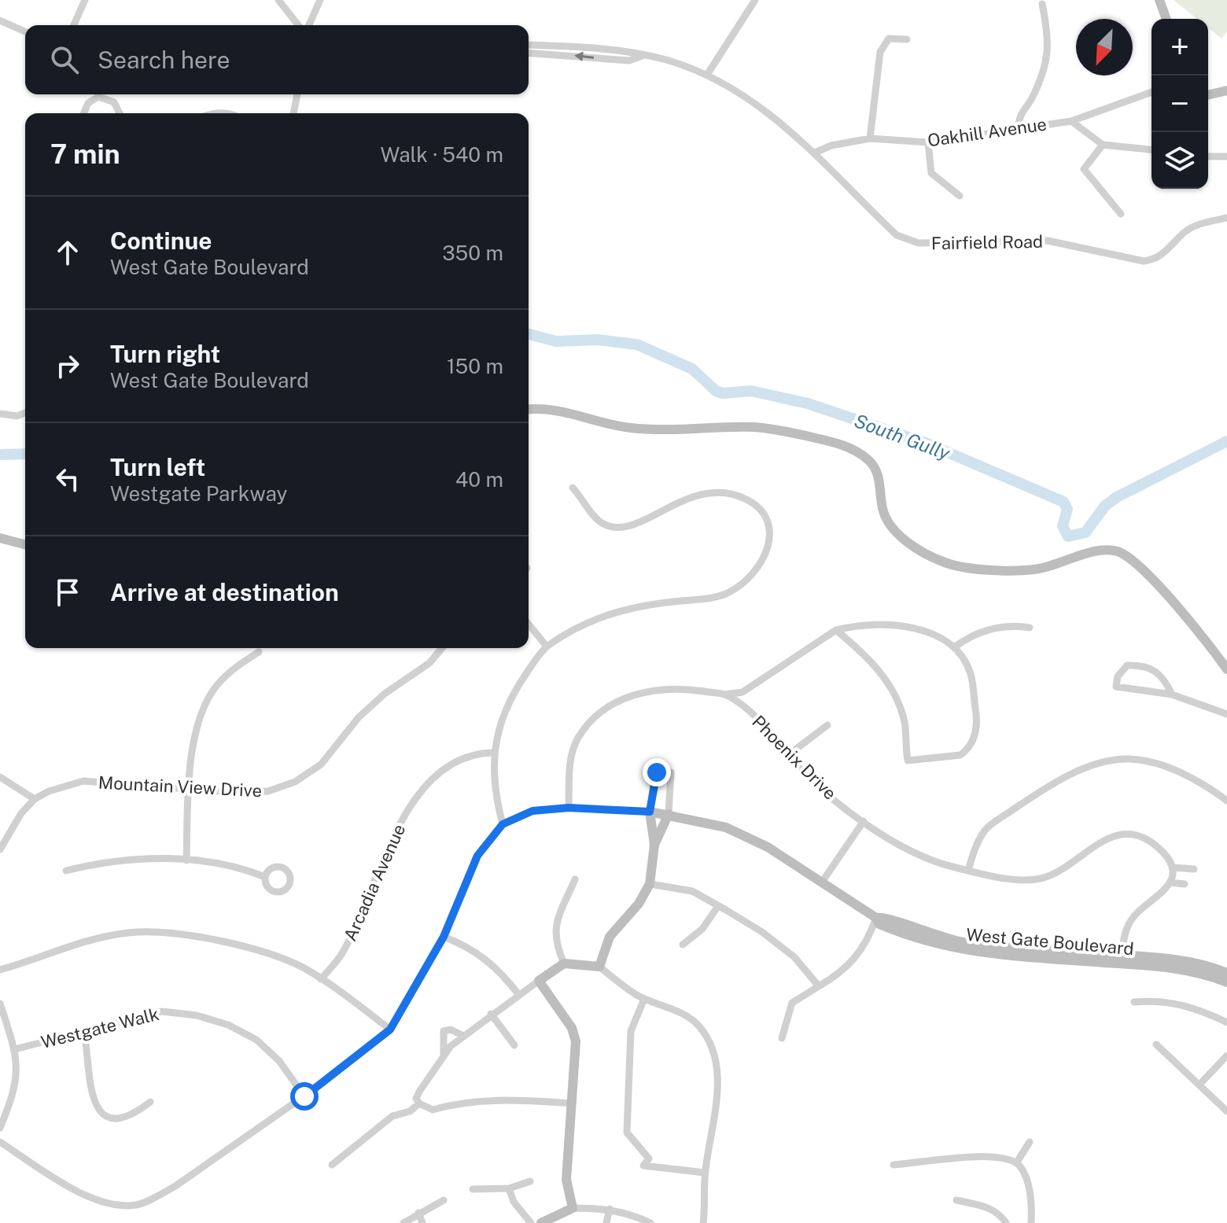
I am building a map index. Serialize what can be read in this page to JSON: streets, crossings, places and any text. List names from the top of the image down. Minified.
{"streets":{"street":["Oakhill Avenue","Fairfield Road","Phoenix Drive","Mountain View Drive","Arcadia Avenue","West Gate Boulevard","Westgate Walk"]},"crossings":[["Oakhill Avenue","Fairfield Road"],["Phoenix Drive","West Gate Boulevard"],["West Gate Boulevard","Westgate Walk"]],"water":["South Gully"],"north":"bottom left","page":{"map_buttons":["+","−"],"search":"Search here","heading":["7 min","Walk · 540 m"],"list":[["Continue","West Gate Boulevard","350 m"],["Turn right","West Gate Boulevard","150 m"],["Turn left","Westgate Parkway","40 m"],"Arrive at destination"]}}
